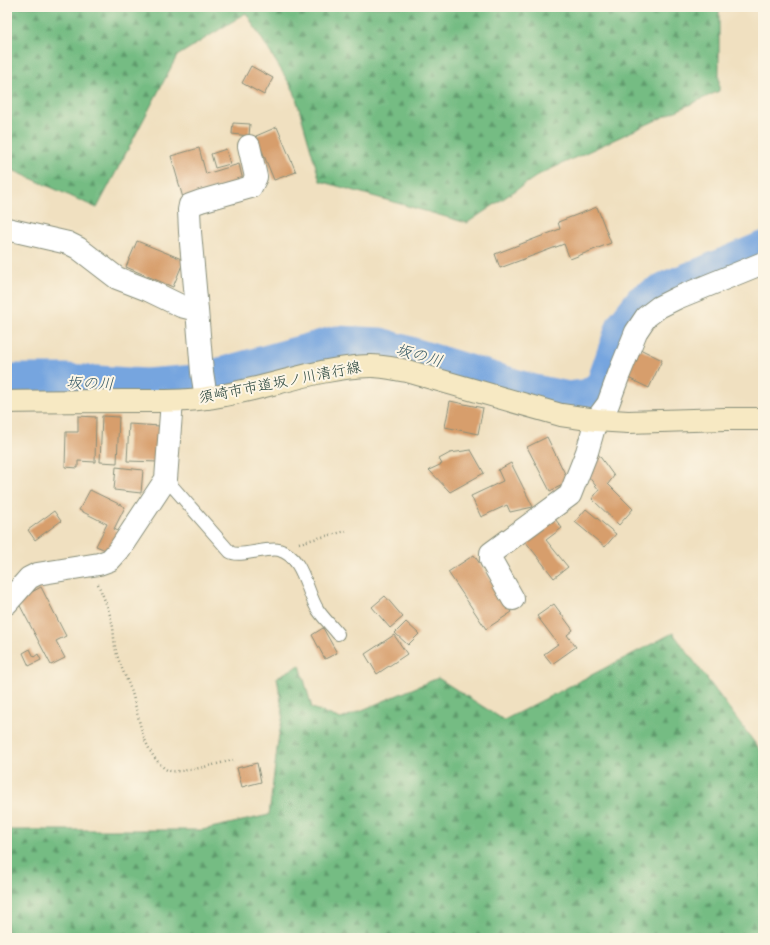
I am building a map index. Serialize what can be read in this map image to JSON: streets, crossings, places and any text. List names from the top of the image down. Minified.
{"streets":{"street":["須崎市市道坂ノ川清行線"]},"water":["坂の川"]}
